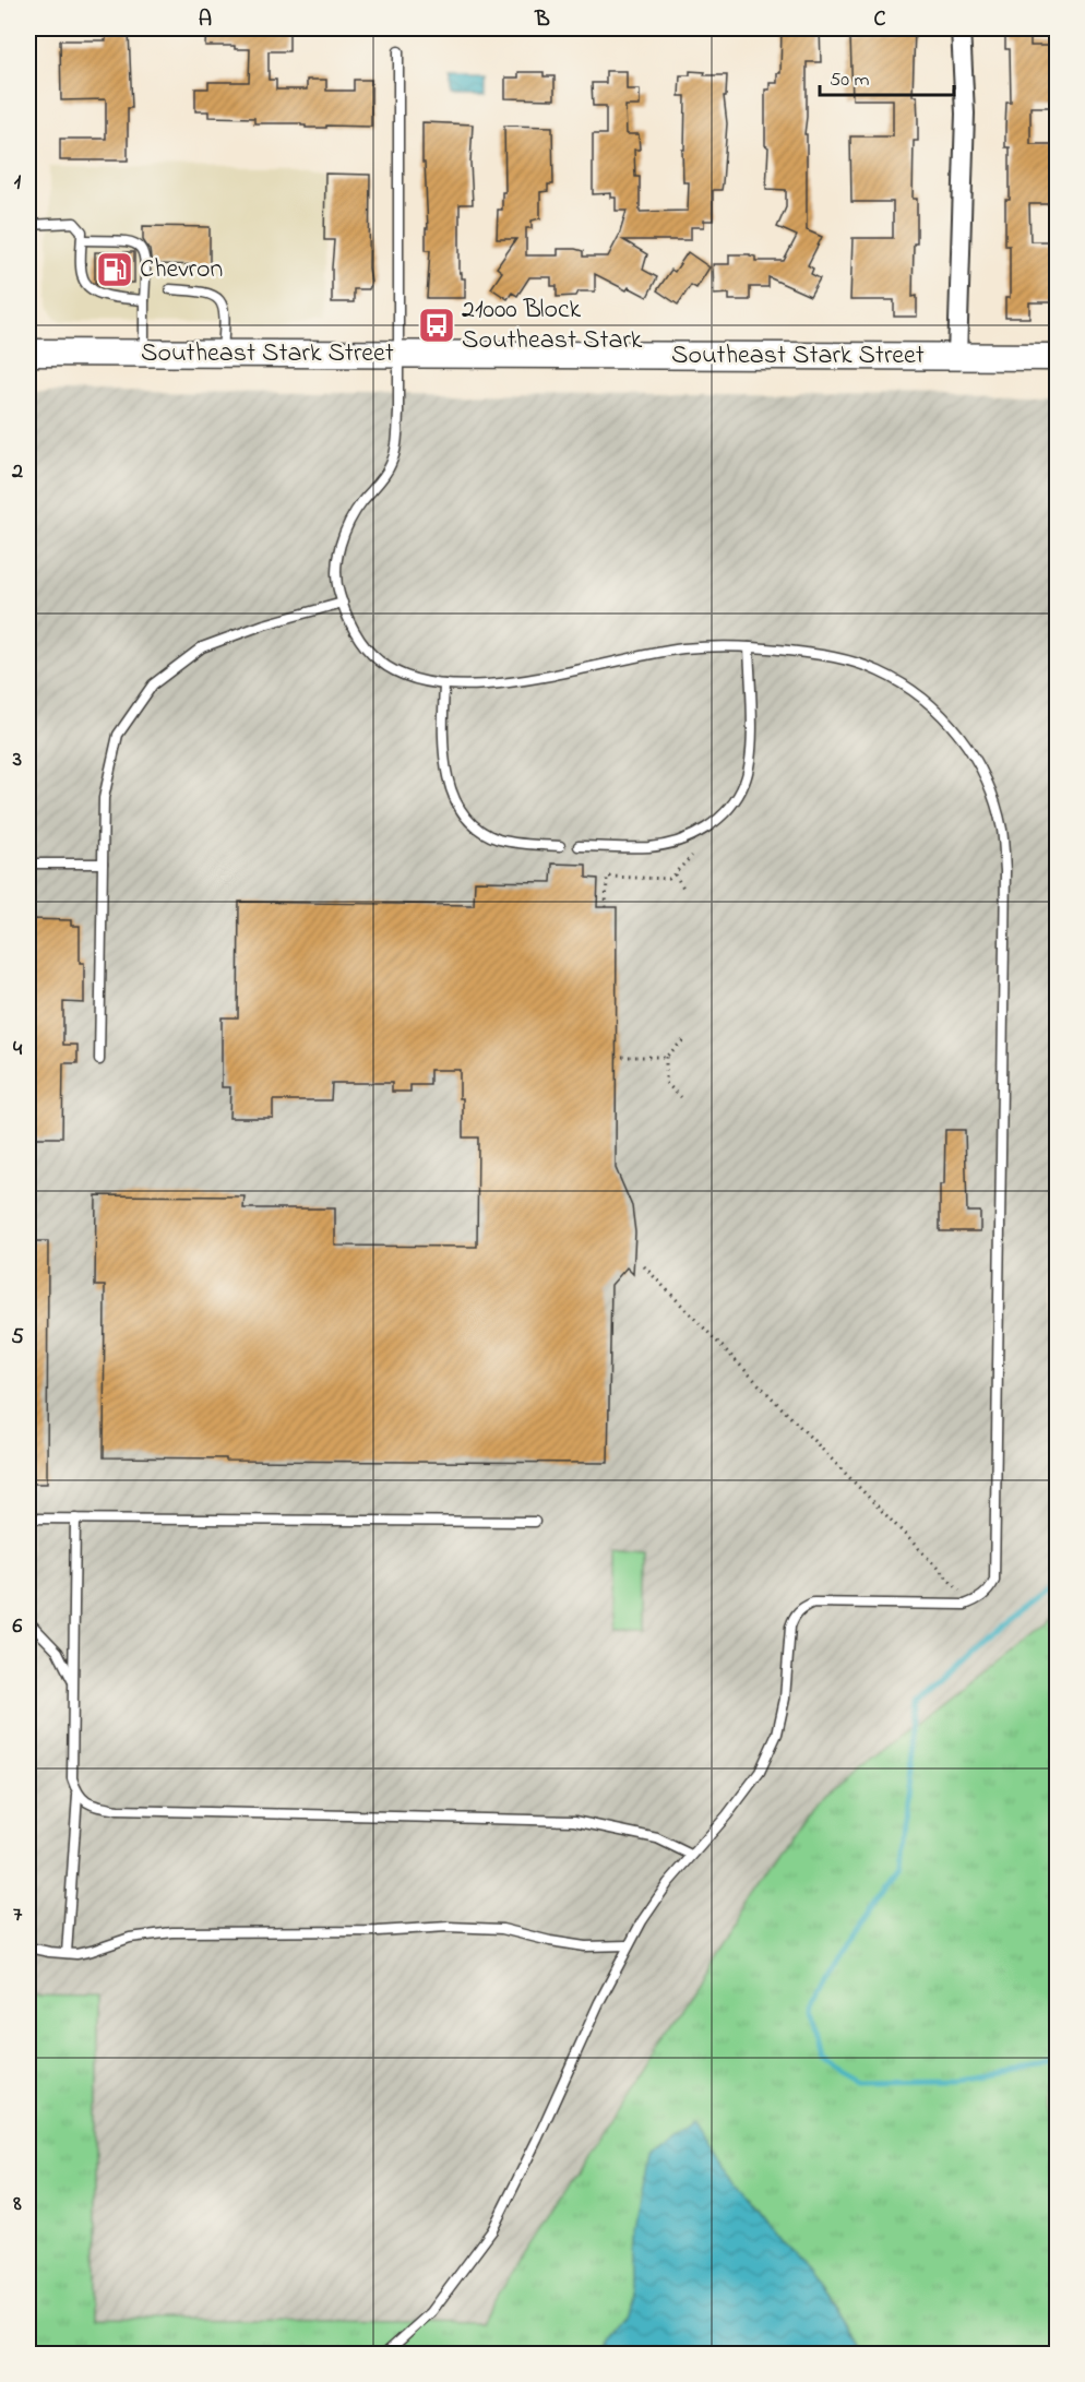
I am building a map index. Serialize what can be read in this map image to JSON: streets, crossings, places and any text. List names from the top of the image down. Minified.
{"streets":{"main road":["Southeast Stark Street"]},"places":{"fuel station":["Chevron"],"bus stop":["21000 Block Southeast Stark"]},"scale_bar":"50 m","grid":{"columns":["A","B","C"],"rows":["1","2","3","4","5","6","7","8"]}}
